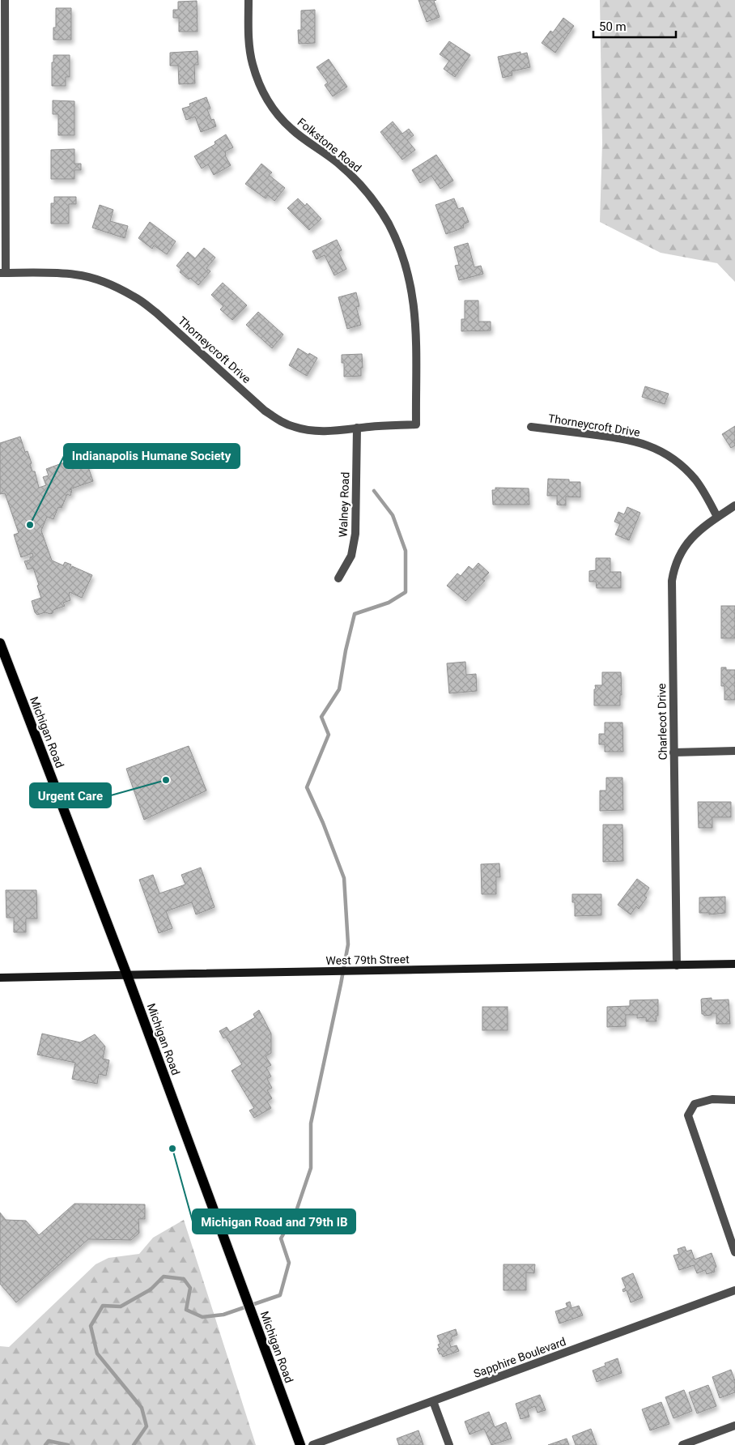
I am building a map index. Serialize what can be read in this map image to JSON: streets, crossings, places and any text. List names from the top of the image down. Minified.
{"streets":{"main road":["Michigan Road","West 79th Street"],"street":["Folkstone Road","Thorneycroft Drive","Walney Road","Charlecot Drive","Sapphire Boulevard"]},"crossings":[["Folkstone Road","Thorneycroft Drive"],["Thorneycroft Drive","Walney Road"],["Thorneycroft Drive","Charlecot Drive"],["Charlecot Drive","West 79th Street"],["Michigan Road","West 79th Street"]],"places":["Indianapolis Humane Society","Urgent Care","Michigan Road and 79th IB"],"scale_bar":"50 m"}
